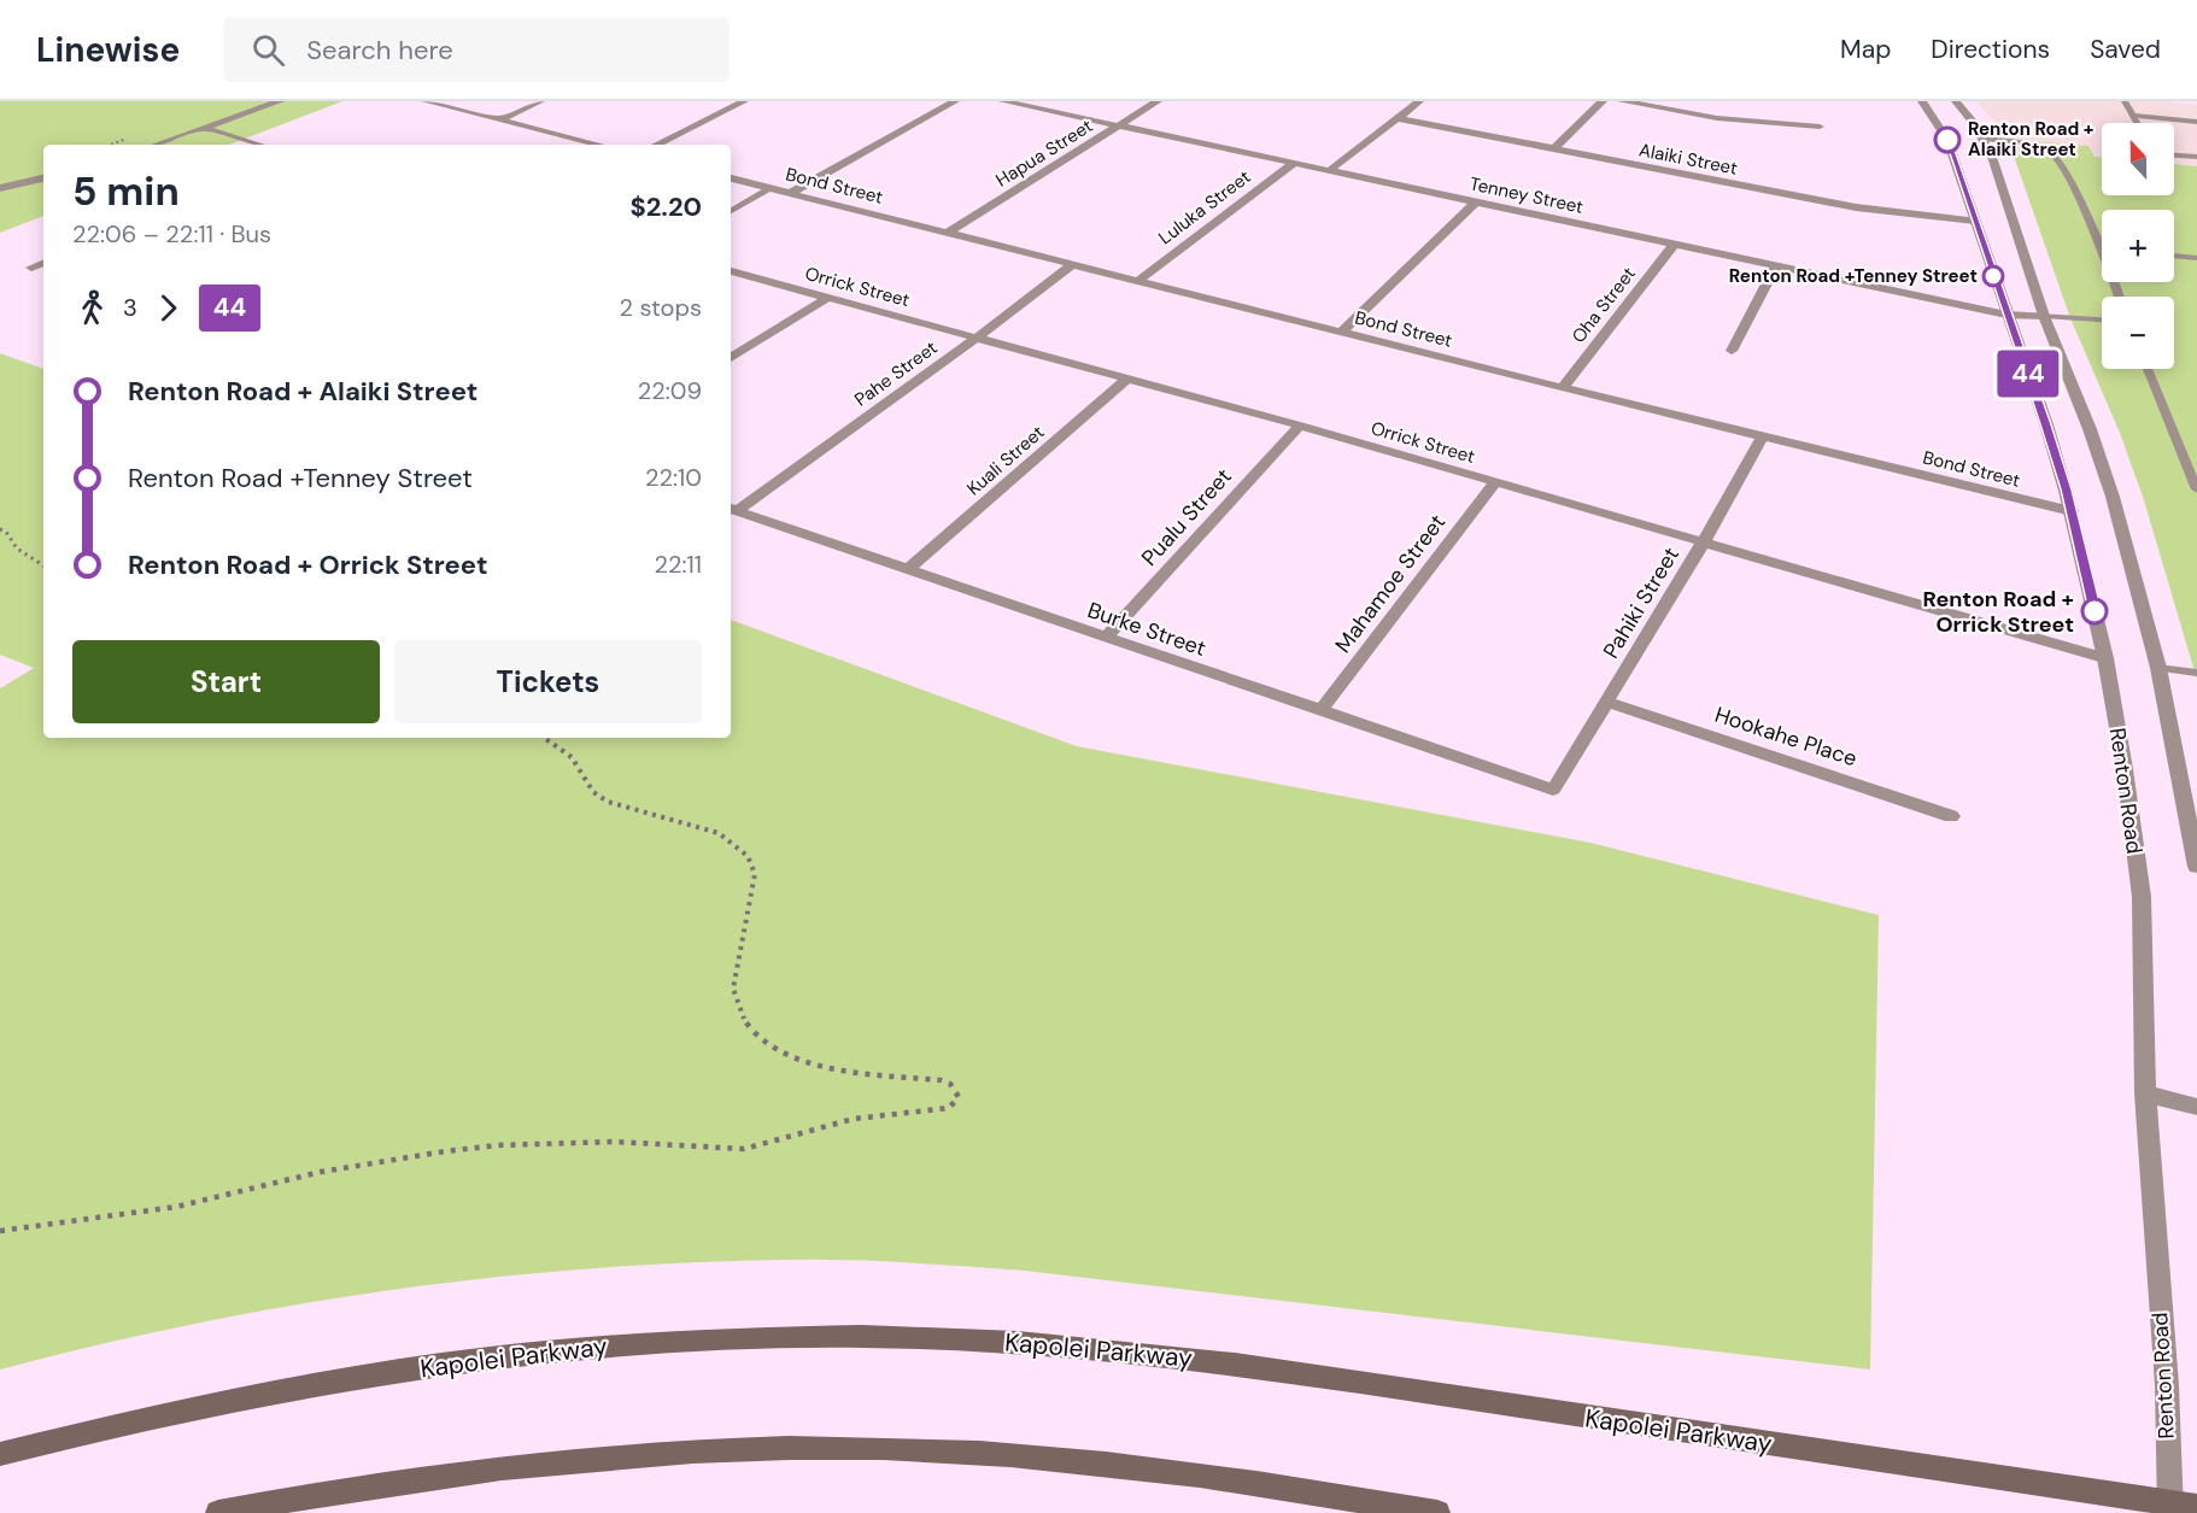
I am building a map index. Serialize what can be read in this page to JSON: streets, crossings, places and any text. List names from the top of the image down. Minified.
{"streets":{"main road":["Kapolei Parkway"],"street":["Hapua Street","Alaiki Street","Bond Street","Tenney Street","Luluka Street","Orrick Street","Oha Street","Pahe Street","Kuali Street","Pualu Street","Mahamoe Street","Pahiki Street","Burke Street","Hookahe Place","Renton Road"]},"crossings":[["Hapua Street","Bond Street"],["Hapua Street","Tenney Street"],["Alaiki Street","Renton Road"],["Bond Street","Luluka Street"],["Bond Street","Oha Street"],["Bond Street","Pahe Street"],["Bond Street","Pahiki Street"],["Bond Street","Renton Road"],["Tenney Street","Luluka Street"],["Tenney Street","Oha Street"],["Tenney Street","Renton Road"],["Orrick Street","Pahe Street"],["Orrick Street","Kuali Street"],["Orrick Street","Pualu Street"],["Orrick Street","Mahamoe Street"],["Orrick Street","Pahiki Street"],["Orrick Street","Renton Road"],["Pahe Street","Burke Street"],["Kuali Street","Burke Street"],["Pualu Street","Burke Street"],["Mahamoe Street","Burke Street"],["Pahiki Street","Burke Street"],["Pahiki Street","Hookahe Place"],["Renton Road","Kapolei Parkway"]],"places":["Renton Road + Alaiki Street","Renton Road +Tenney Street","Renton Road + Orrick Street"],"lines":["bus line 44"],"north":"top","page":{"header":"Linewise","search":"Search here","nav":["Map","Directions","Saved"],"on_map":"44","map_buttons":["+","−"],"heading":["5 min","22:06 – 22:11 · Bus","$2.20"],"legs":["3","44","2 stops"],"list":[{"name":"Renton Road + Alaiki Street","value":"22:09"},{"name":"Renton Road +Tenney Street","value":"22:10"},{"name":"Renton Road + Orrick Street","value":"22:11"}],"buttons":["Start","Tickets"]}}
